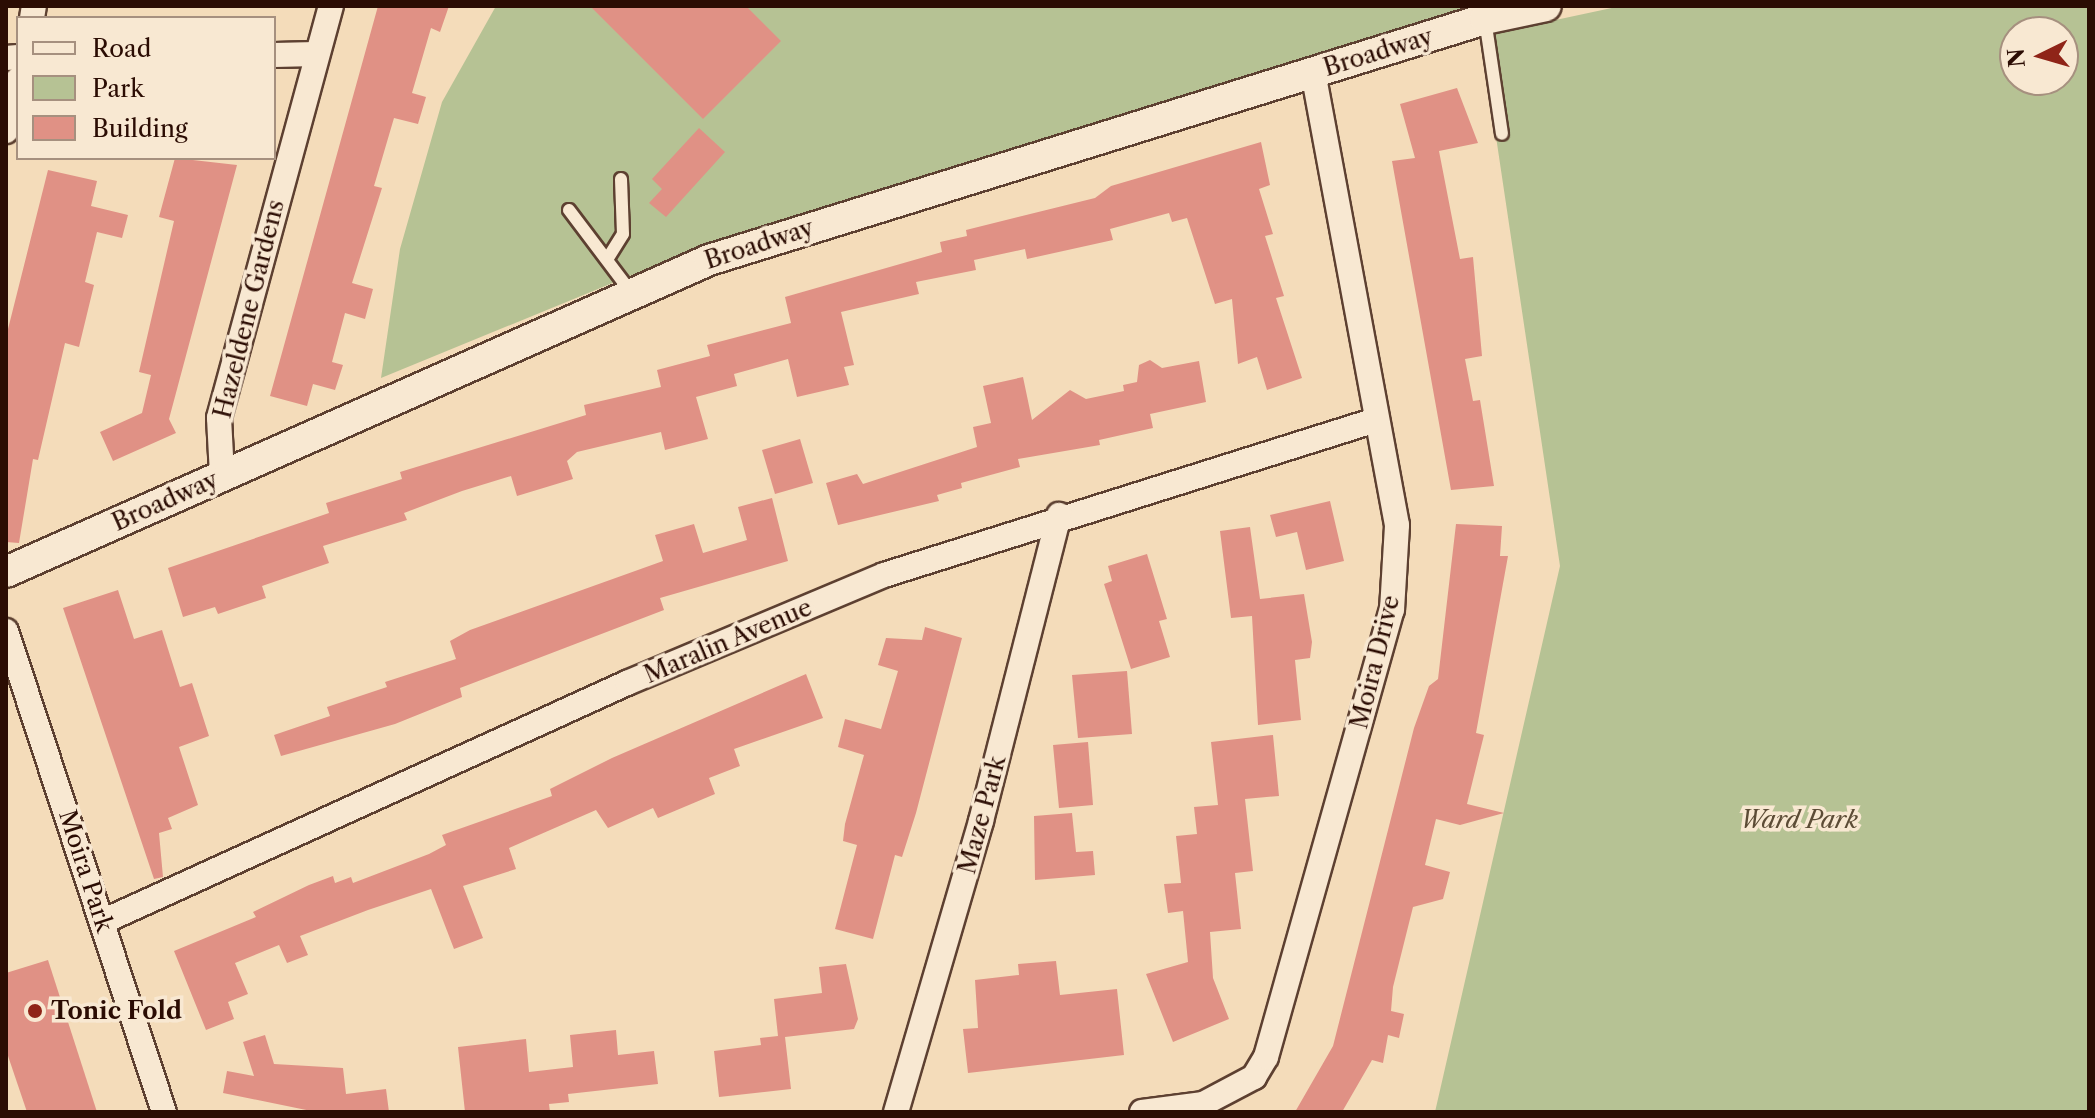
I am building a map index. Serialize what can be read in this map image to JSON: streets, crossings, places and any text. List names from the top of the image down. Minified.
{"streets":{"street":["Broadway","Hazeldene Gardens","Maralin Avenue","Moira Drive","Maze Park","Moira Park"]},"crossings":[["Broadway","Hazeldene Gardens"],["Broadway","Moira Drive"],["Maralin Avenue","Moira Drive"],["Maralin Avenue","Maze Park"],["Maralin Avenue","Moira Park"]],"parks":["Ward Park"],"places":["Tonic Fold"],"legend":["Road","Park","Building"],"north":"left"}
